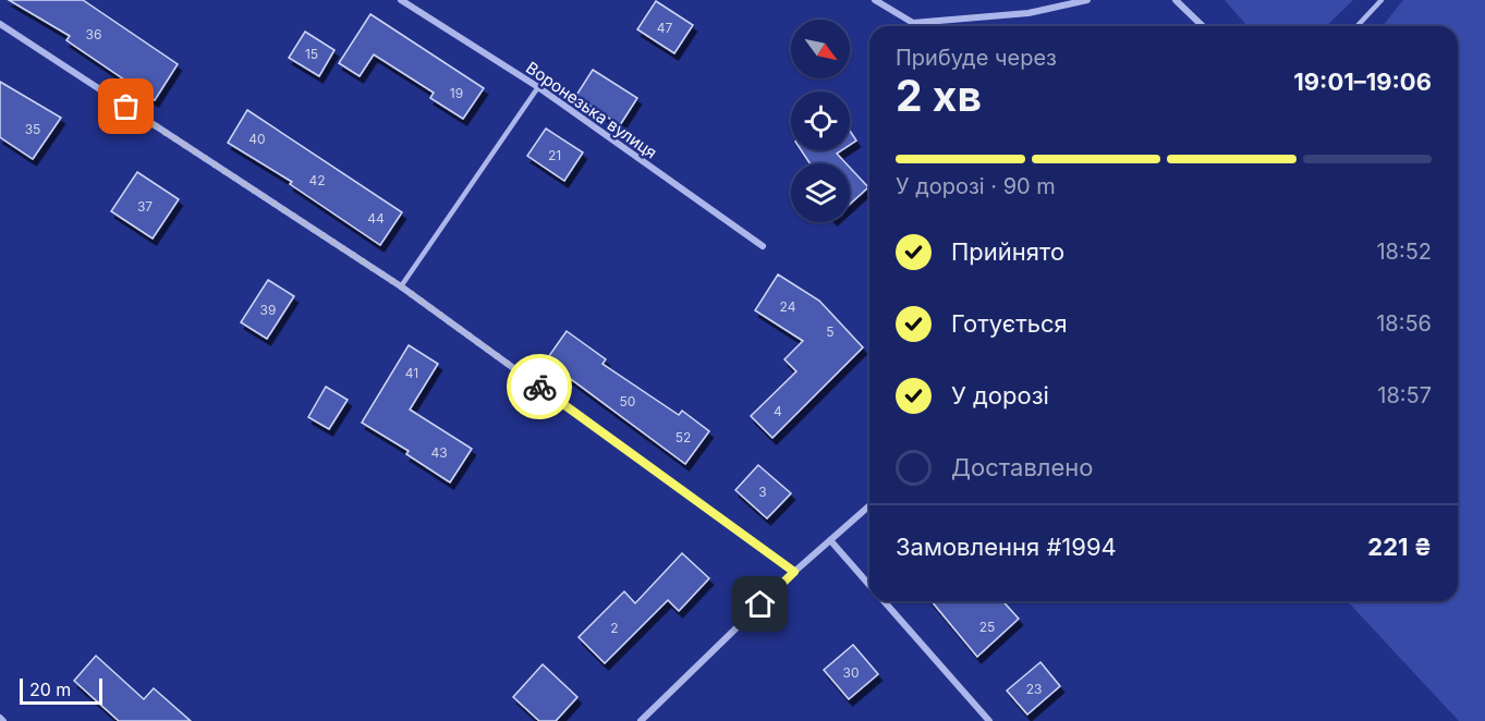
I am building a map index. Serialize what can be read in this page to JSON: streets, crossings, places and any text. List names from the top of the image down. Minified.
{"streets":{"street":["Воронезька вулиця"]},"house_numbers":["47","36","15","19","35","40","21","42","37","44","24","39","5","41","50","4","52","43","3","25","2","30","23"],"scale_bar":"20 m","north":"bottom right","page":{"heading":["2 хв","Прибуде через","19:01–19:06"],"panel":["Замовлення #1994","221 ₴"],"bar":"У дорозі · 90 m","list":[["Прийнято","18:52"],["Готується","18:56"],["У дорозі","18:57"],"Доставлено"],"scale":"20 m"}}
